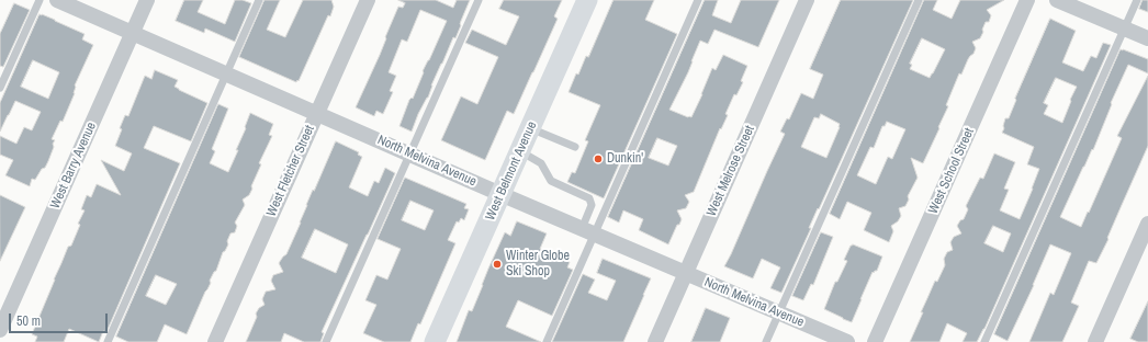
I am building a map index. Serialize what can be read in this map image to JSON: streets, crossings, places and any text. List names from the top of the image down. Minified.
{"streets":{"main road":["West Belmont Avenue"],"street":["North Melvina Avenue","West Barry Avenue","West Fletcher Street","West Melrose Street","West School Street"]},"crossings":[["North Melvina Avenue","West Barry Avenue"],["North Melvina Avenue","West Fletcher Street"],["North Melvina Avenue","West Belmont Avenue"],["North Melvina Avenue","West Melrose Street"]],"places":["Dunkin'","Winter Globe Ski Shop"],"scale_bar":"50 m"}
